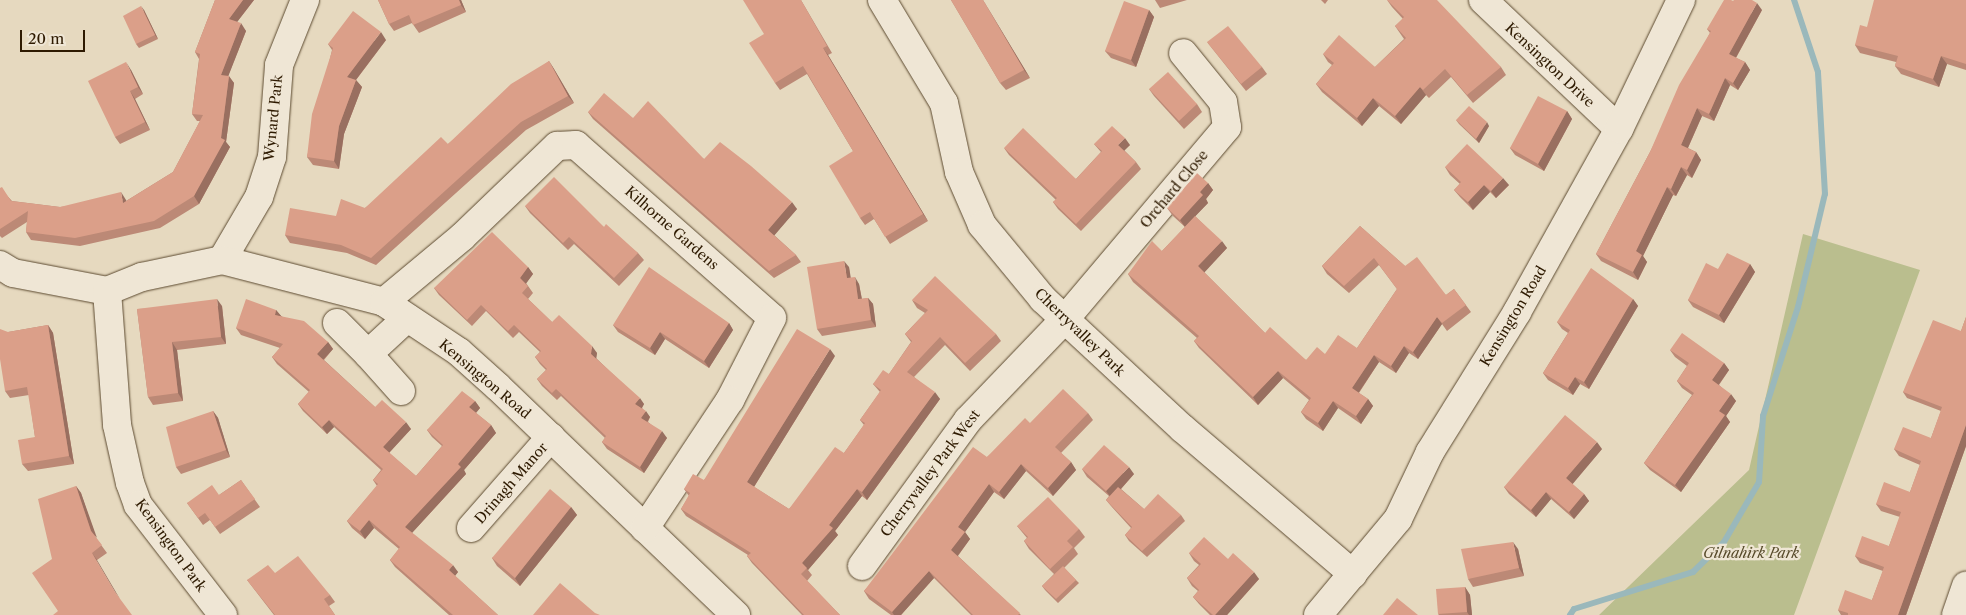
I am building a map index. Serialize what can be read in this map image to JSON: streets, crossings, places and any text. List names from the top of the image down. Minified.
{"streets":{"street":["Kensington Drive","Wynard Park","Orchard Close","Kilhorne Gardens","Kensington Road","Cherryvalley Park","Cherryvalley Park West","Drinagh Manor","Kensington Park"]},"crossings":[["Kensington Drive","Kensington Road"],["Wynard Park","Kensington Road"],["Orchard Close","Cherryvalley Park"],["Orchard Close","Cherryvalley Park West"],["Kilhorne Gardens","Kensington Road"],["Kensington Road","Cherryvalley Park"],["Kensington Road","Drinagh Manor"],["Kensington Road","Kensington Park"],["Cherryvalley Park","Cherryvalley Park West"]],"parks":["Gilnahirk Park"],"scale_bar":"20 m"}
